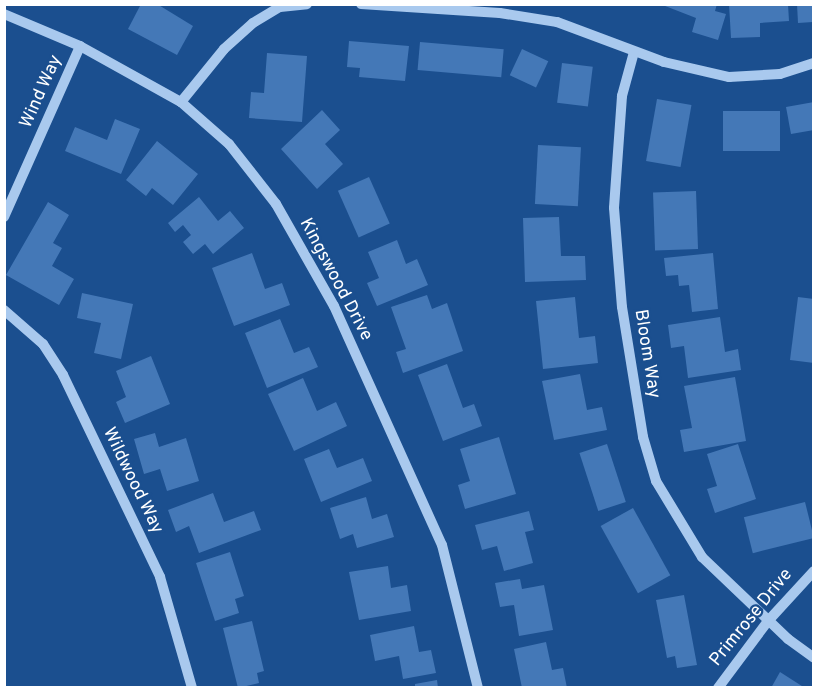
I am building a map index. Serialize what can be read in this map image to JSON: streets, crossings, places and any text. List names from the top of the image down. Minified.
{"streets":{"street":["Wind Way","Kingswood Drive","Bloom Way","Wildwood Way","Primrose Drive"]},"crossings":[["Wind Way","Kingswood Drive"],["Bloom Way","Primrose Drive"]]}
